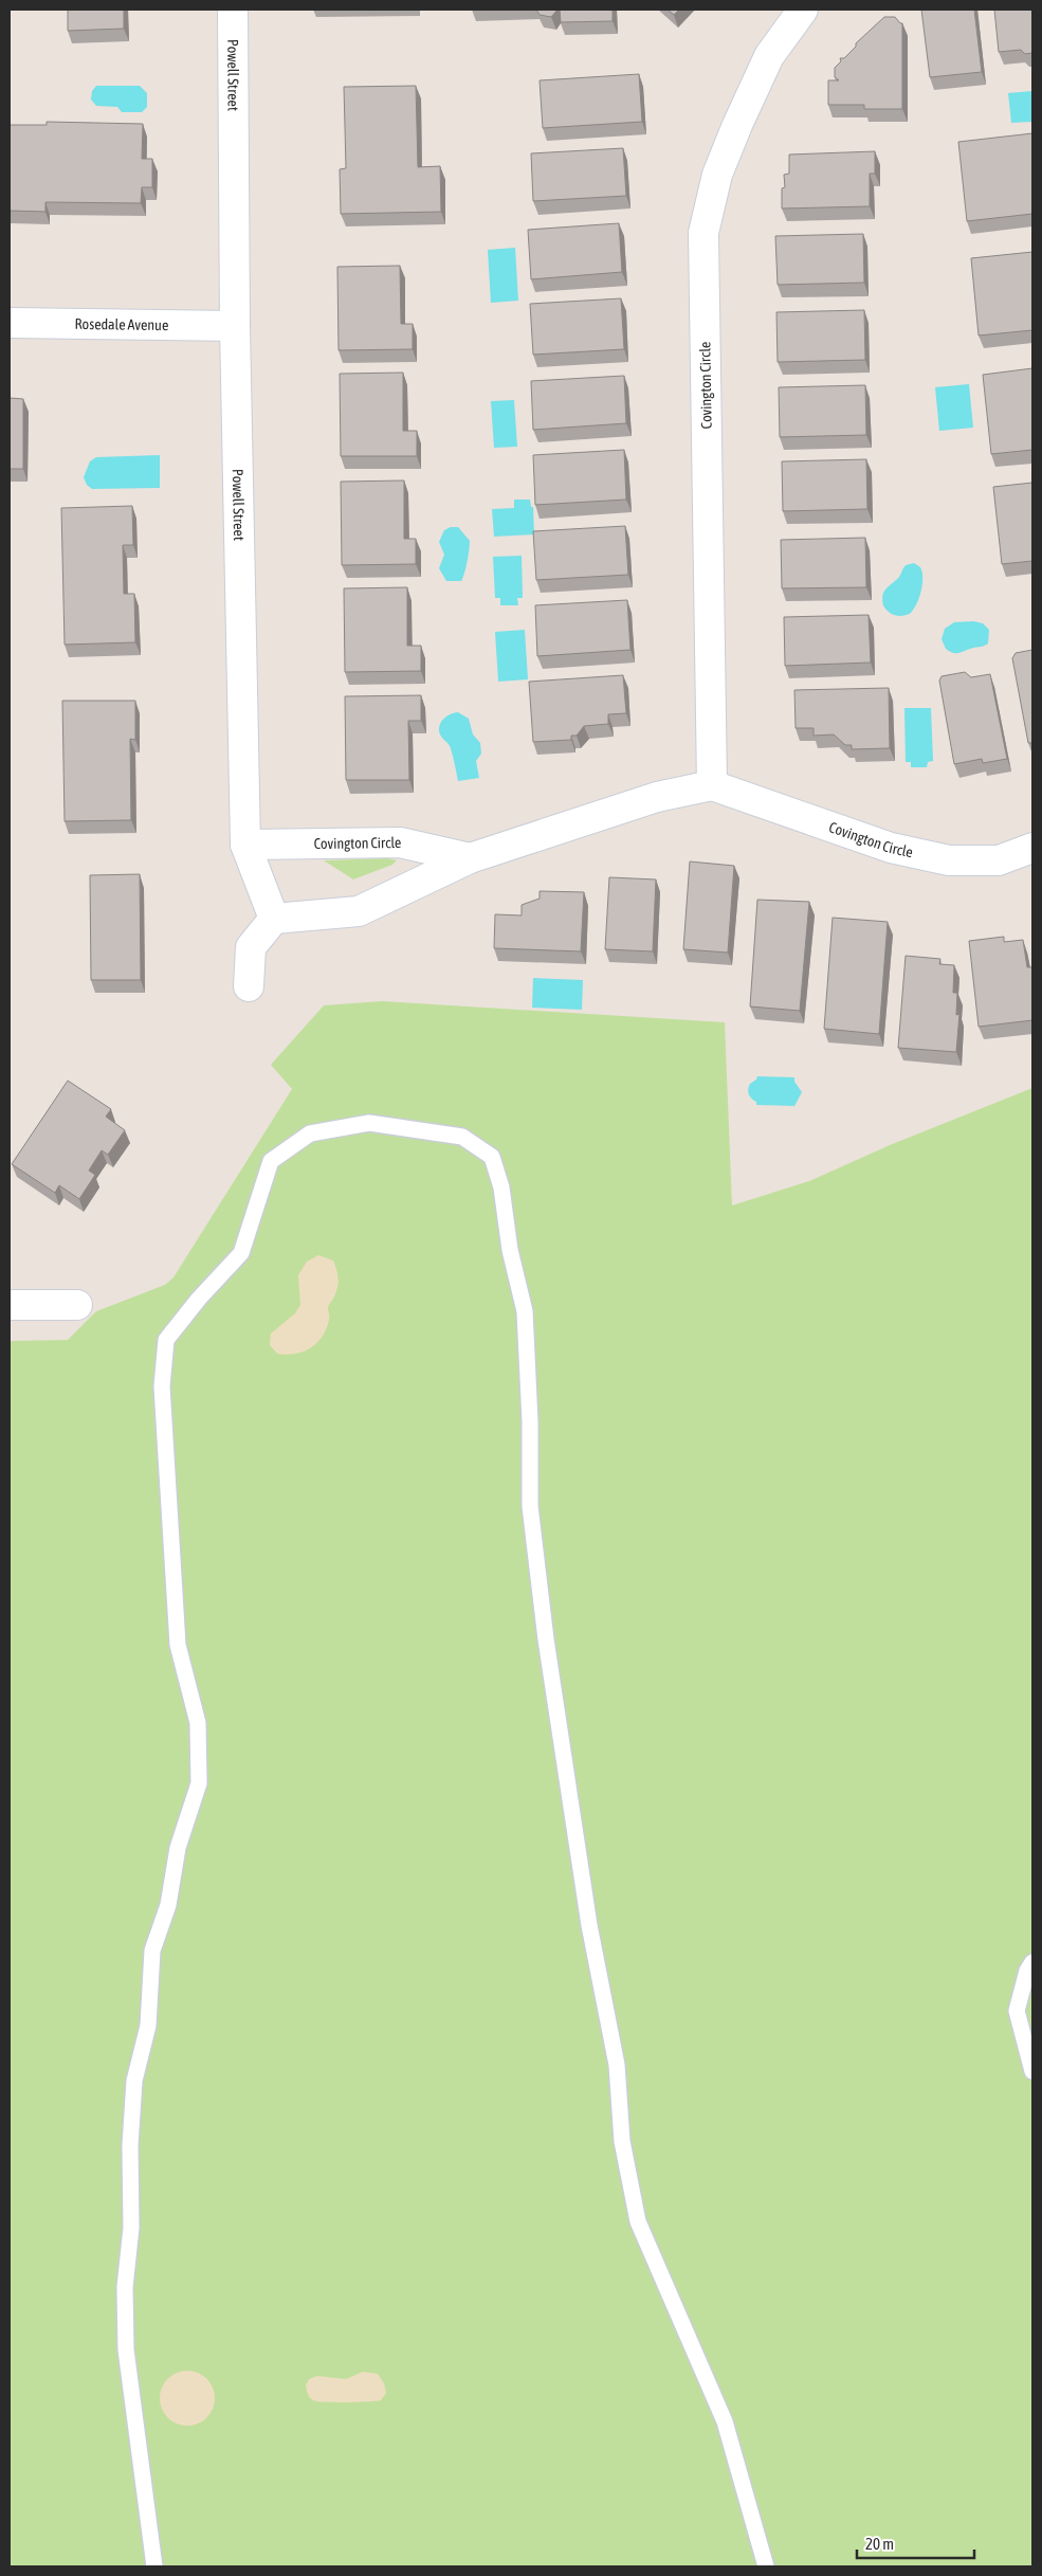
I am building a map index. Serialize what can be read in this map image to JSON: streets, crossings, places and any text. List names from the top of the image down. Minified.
{"streets":{"street":["Powell Street","Rosedale Avenue","Covington Circle"]},"crossings":[["Powell Street","Rosedale Avenue"],["Powell Street","Covington Circle"]],"scale_bar":"20 m"}
